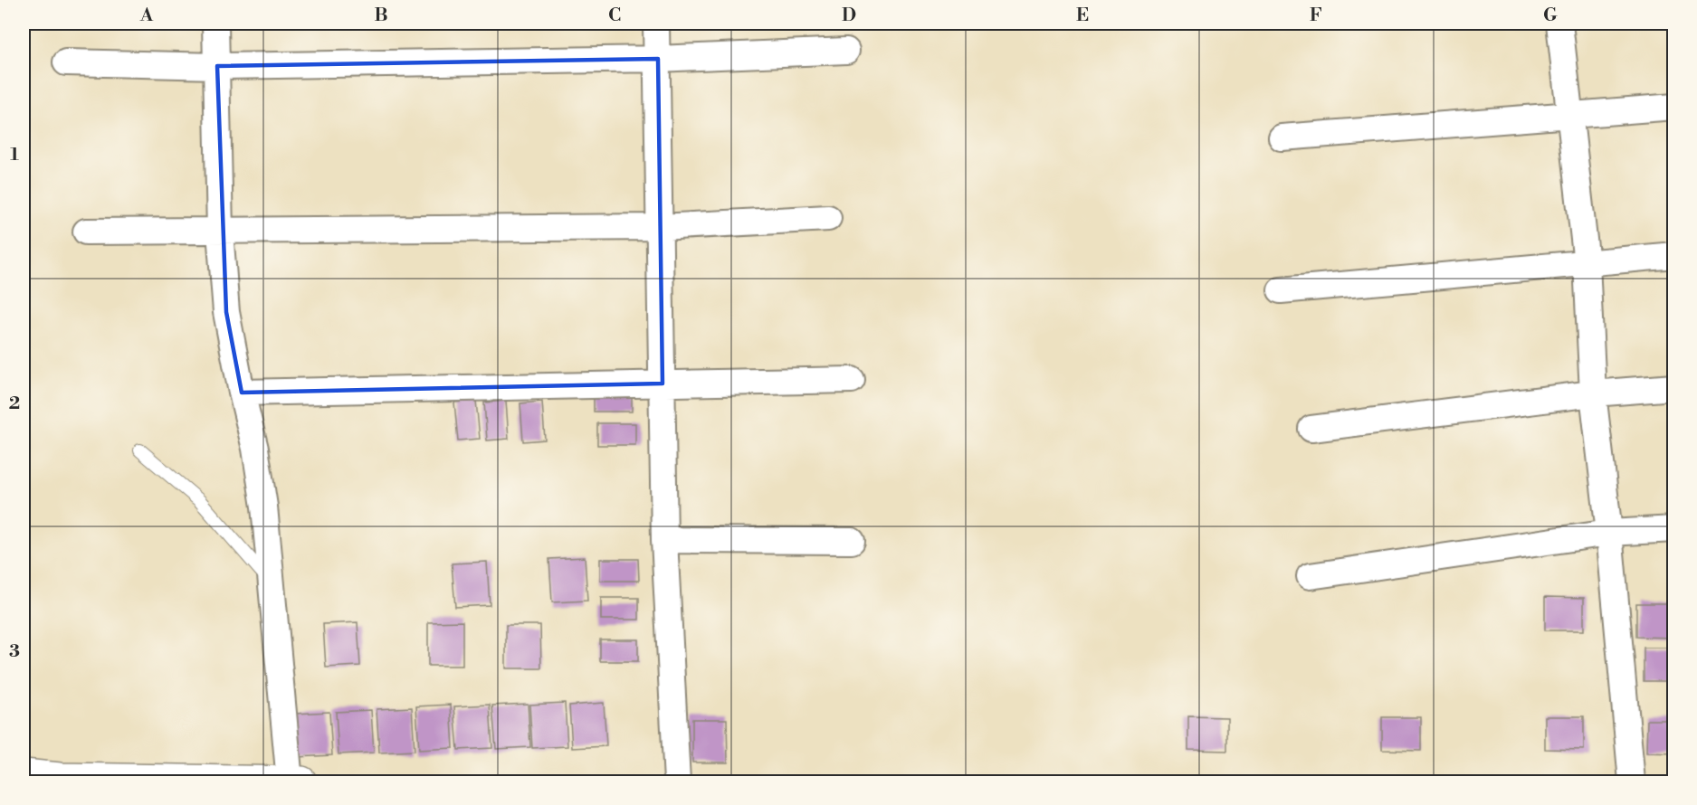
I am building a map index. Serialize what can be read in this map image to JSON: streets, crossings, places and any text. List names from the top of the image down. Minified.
{"grid":{"columns":["A","B","C","D","E","F","G"],"rows":["1","2","3"]}}
